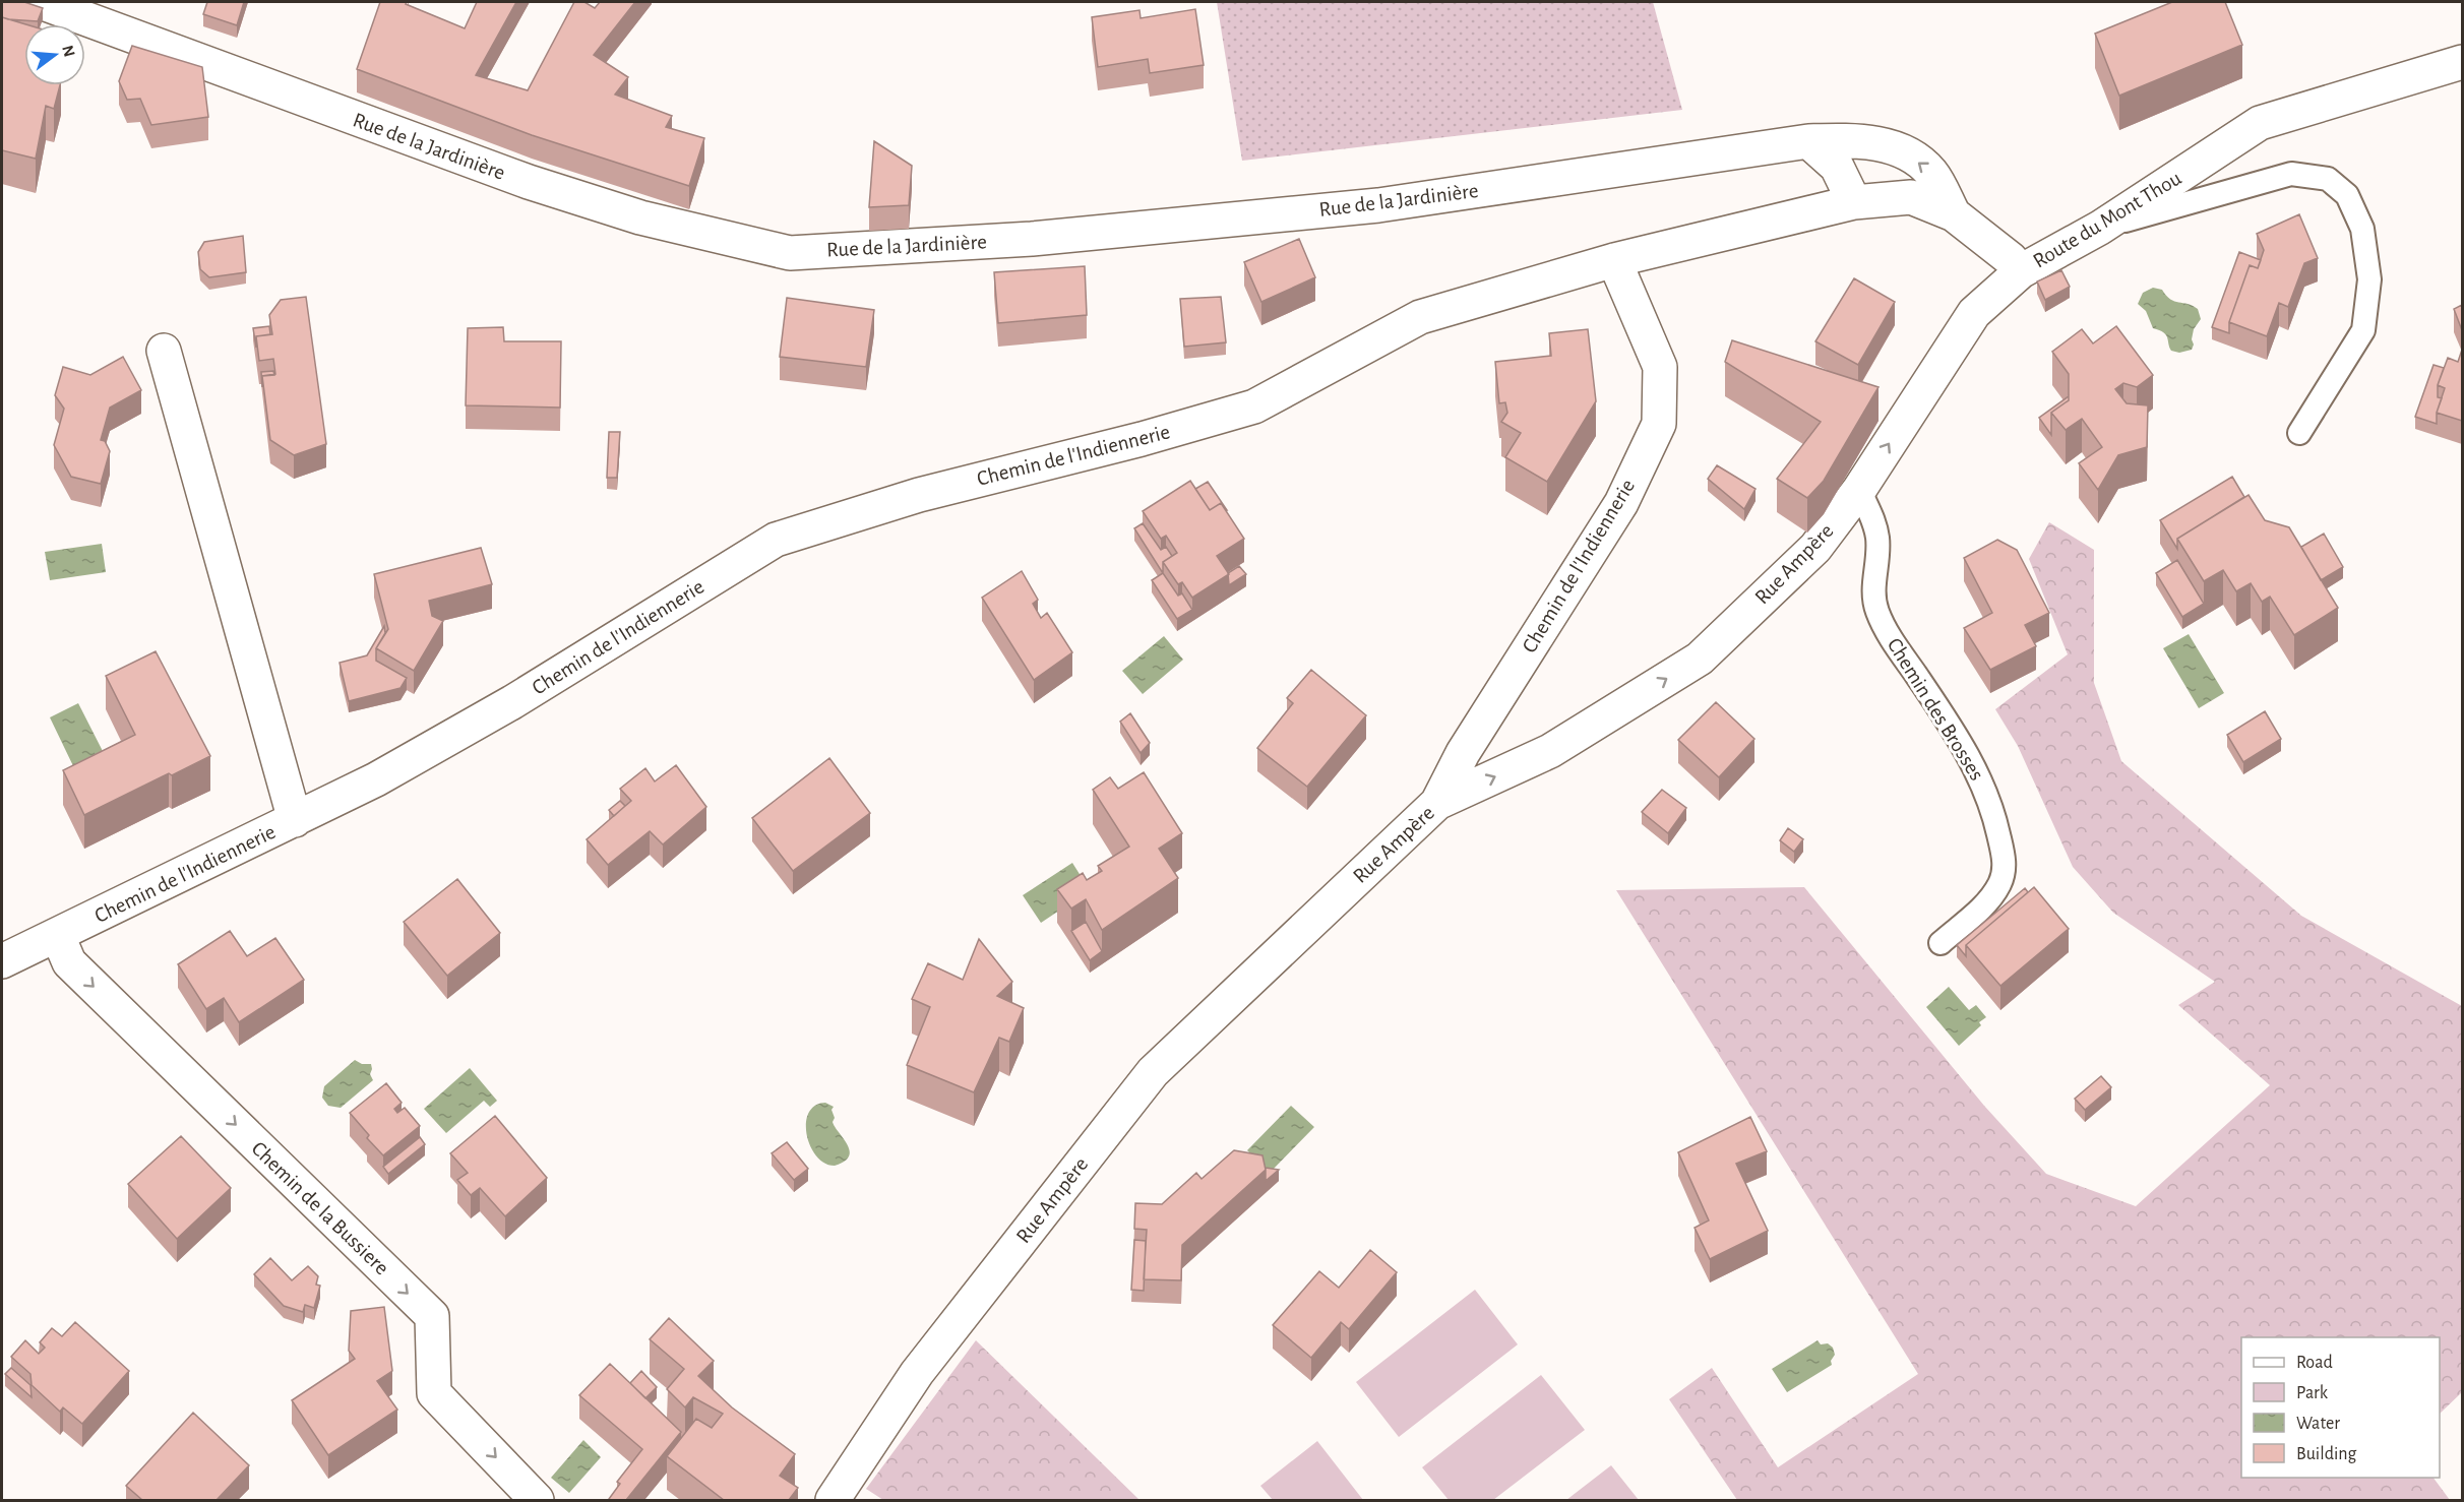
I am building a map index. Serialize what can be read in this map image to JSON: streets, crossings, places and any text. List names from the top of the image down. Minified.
{"streets":{"street":["Rue de la Jardinière","Route du Mont Thou","Chemin de l'Indiennerie","Rue Ampère","Chemin de la Bussiere"],"lane":["Chemin des Brosses"]},"crossings":[["Rue de la Jardinière","Route du Mont Thou"],["Route du Mont Thou","Chemin de l'Indiennerie"],["Route du Mont Thou","Rue Ampère"],["Chemin de l'Indiennerie","Rue Ampère"],["Chemin de l'Indiennerie","Chemin de la Bussiere"],["Rue Ampère","Chemin des Brosses"]],"one_way":["Rue Ampère","Chemin de la Bussiere"],"legend":["Road","Park","Water","Building"],"north":"right"}
